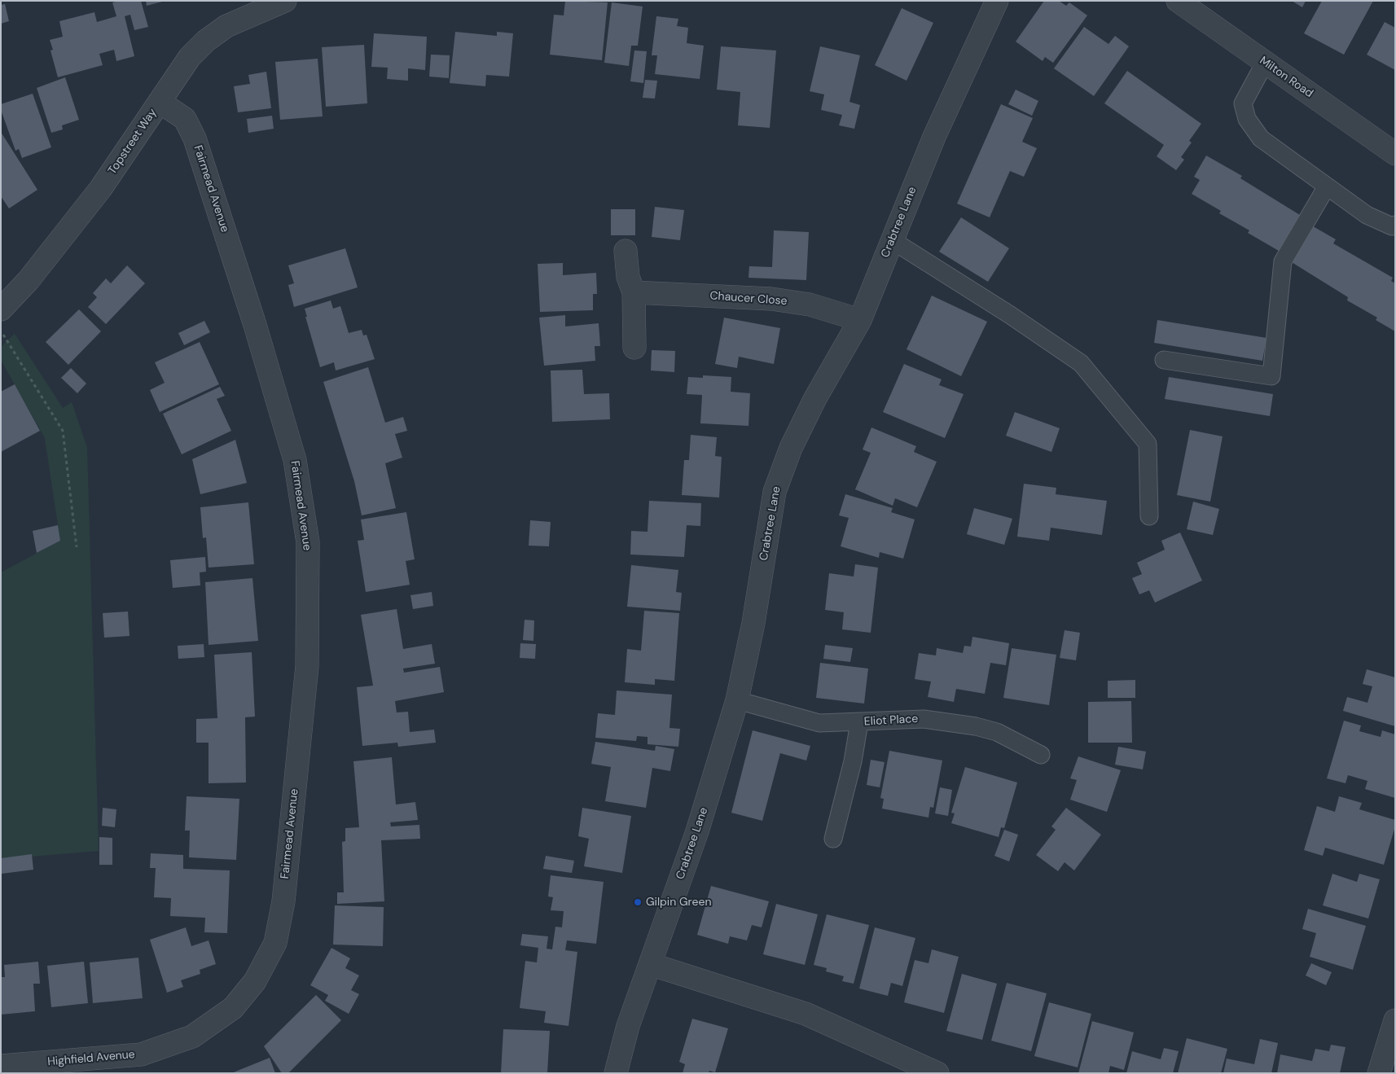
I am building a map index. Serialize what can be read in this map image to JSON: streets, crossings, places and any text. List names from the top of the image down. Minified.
{"streets":{"street":["Milton Road","Topstreet Way","Fairmead Avenue","Crabtree Lane","Chaucer Close","Highfield Avenue"],"lane":["Eliot Place"]},"crossings":[["Topstreet Way","Fairmead Avenue"],["Fairmead Avenue","Highfield Avenue"],["Crabtree Lane","Chaucer Close"],["Crabtree Lane","Eliot Place"]],"places":["Gilpin Green"]}
